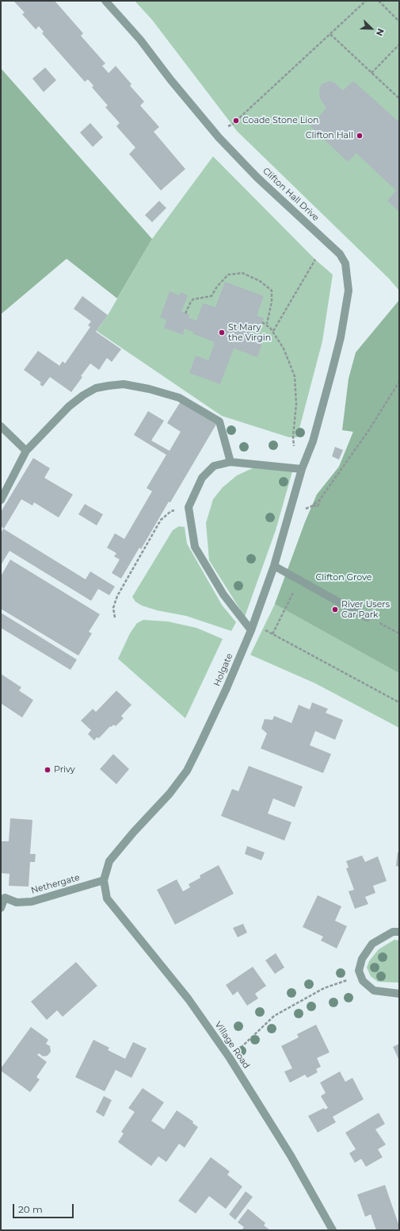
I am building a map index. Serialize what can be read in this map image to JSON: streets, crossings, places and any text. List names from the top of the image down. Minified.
{"streets":{"street":["Clifton Hall Drive","Holgate","Nethergate","Village Road"]},"crossings":[["Clifton Hall Drive","Holgate"],["Holgate","Nethergate"],["Holgate","Village Road"],["Nethergate","Village Road"]],"parks":["Clifton Grove"],"places":["Coade Stone Lion","Clifton Hall","St Mary the Virgin","River Users Car Park","Privy"],"scale_bar":"20 m","north":"bottom right"}
